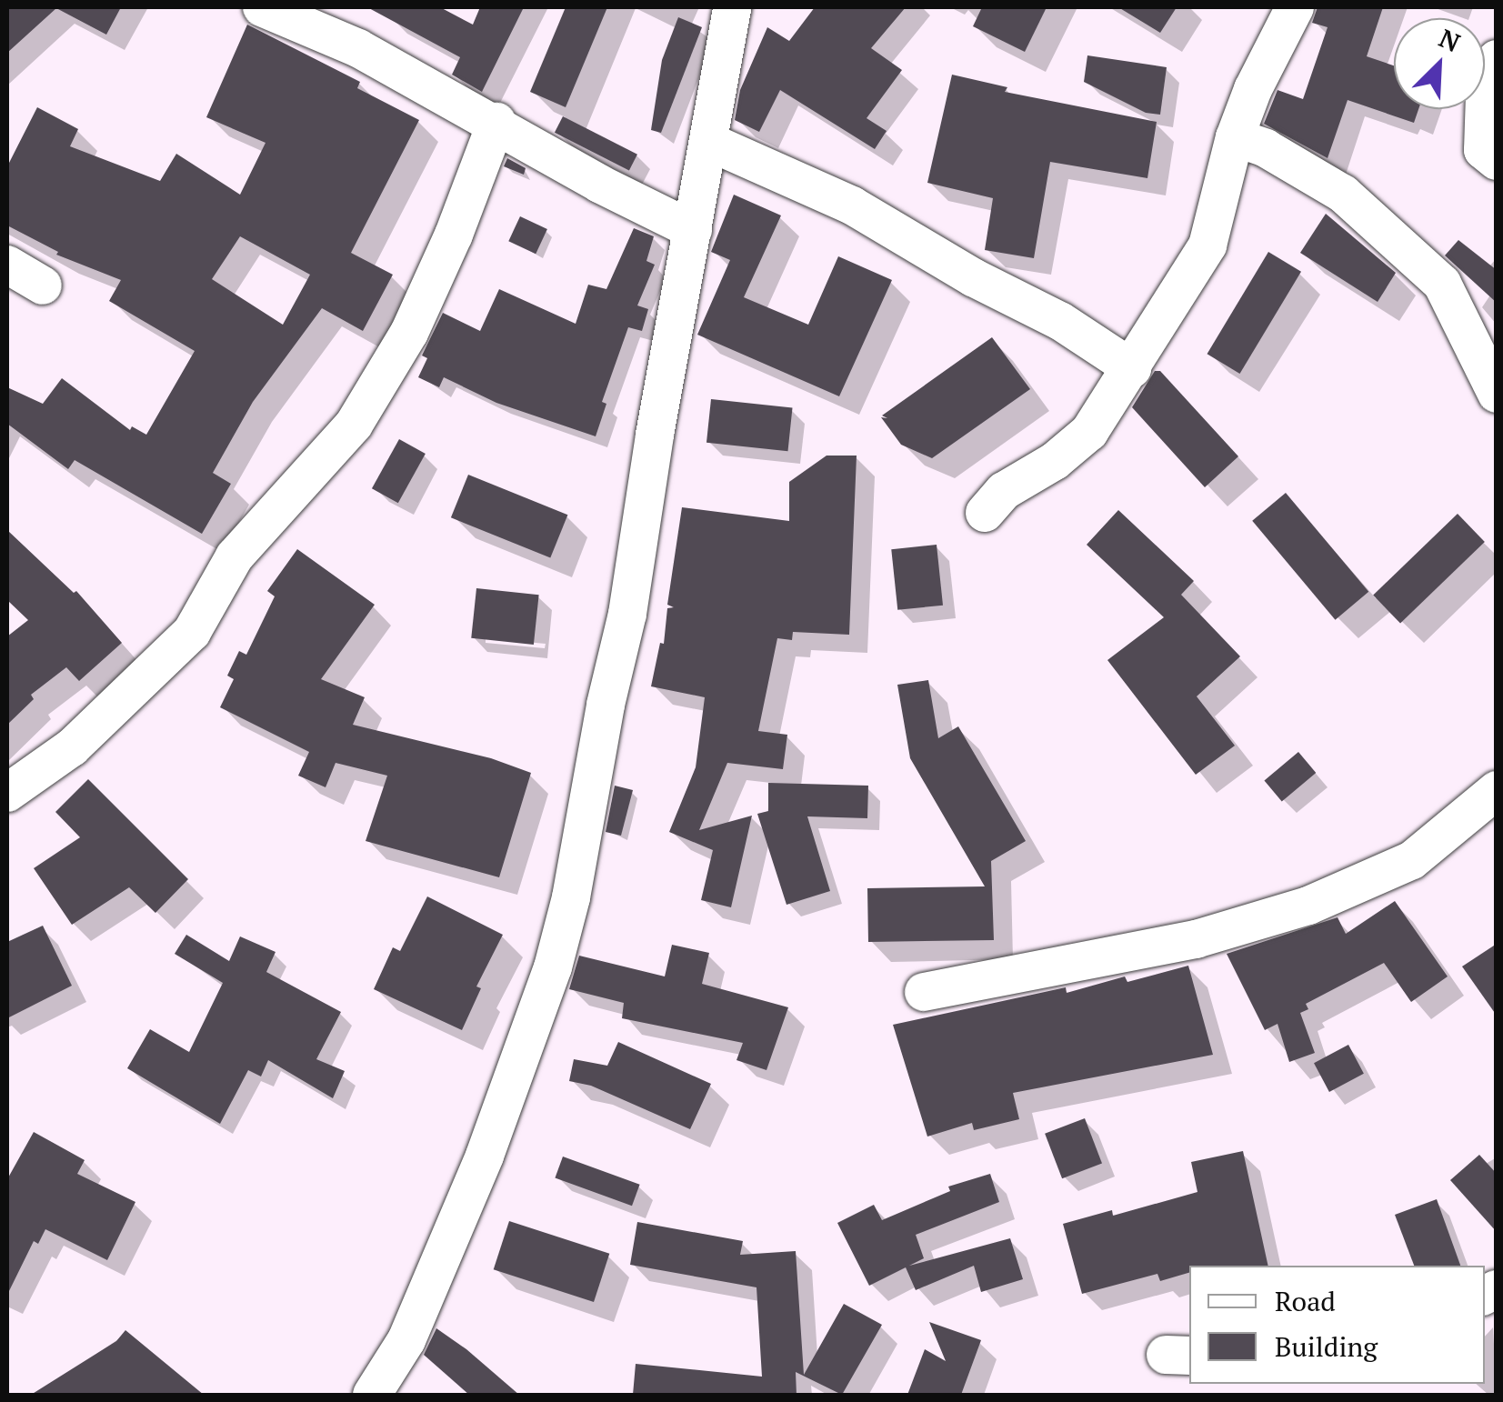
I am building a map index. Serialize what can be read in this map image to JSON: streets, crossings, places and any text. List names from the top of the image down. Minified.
{"legend":["Road","Building"],"north":"top right"}
